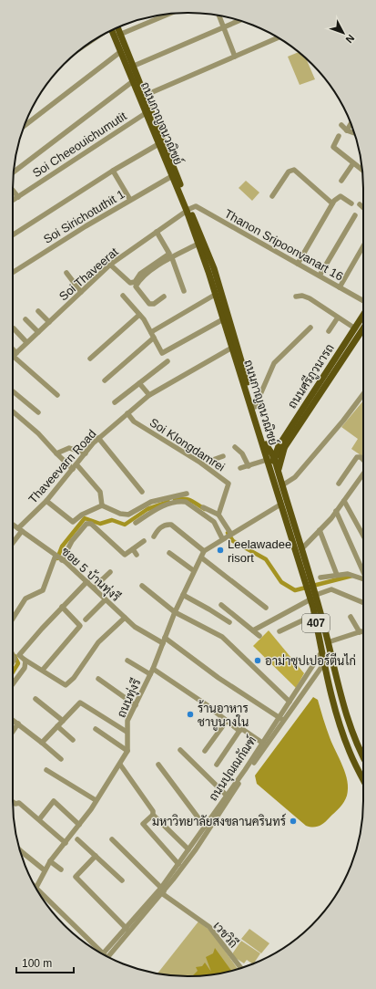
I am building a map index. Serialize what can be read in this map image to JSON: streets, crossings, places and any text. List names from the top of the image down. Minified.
{"streets":{"main road":["ถนนกาญจนวณิชย์","ถนนศรีภูวนารถ","407"],"street":["Soi Cheeouichumutit","Soi Sirichotuthit 1","Thanon Sripoonvanart 16","Soi Thaveerat","Soi Klongdamrei","Thaveevarn Road","ซอย 5 บ้านทุ่งรี","ถนนทุ่งรี","ถนนปุณณกัณฑ์","เวชวิถี"]},"crossings":[["ถนนกาญจนวณิชย์","Soi Cheeouichumutit"],["ถนนกาญจนวณิชย์","Soi Sirichotuthit 1"],["ถนนกาญจนวณิชย์","Thanon Sripoonvanart 16"],["ถนนกาญจนวณิชย์","Soi Thaveerat"],["ถนนกาญจนวณิชย์","ถนนศรีภูวนารถ"],["ถนนกาญจนวณิชย์","Soi Klongdamrei"],["ถนนกาญจนวณิชย์","Thaveevarn Road"],["ถนนกาญจนวณิชย์","ถนนทุ่งรี"],["ถนนกาญจนวณิชย์","ถนนปุณณกัณฑ์"],["Thanon Sripoonvanart 16","Soi Thaveerat"],["ถนนศรีภูวนารถ","Soi Klongdamrei"],["Soi Klongdamrei","Thaveevarn Road"],["Thaveevarn Road","ซอย 5 บ้านทุ่งรี"],["ซอย 5 บ้านทุ่งรี","ถนนทุ่งรี"],["ซอย 5 บ้านทุ่งรี","ถนนปุณณกัณฑ์"],["ถนนปุณณกัณฑ์","เวชวิถี"]],"places":["Leelawadee risort","อาม่าซุปเปอร์ตีนไก่","ร้านอาหาร ชาบูนางใน","มหาวิทยาลัยสงขลานครินทร์"],"scale_bar":"100 m","north":"bottom right"}
